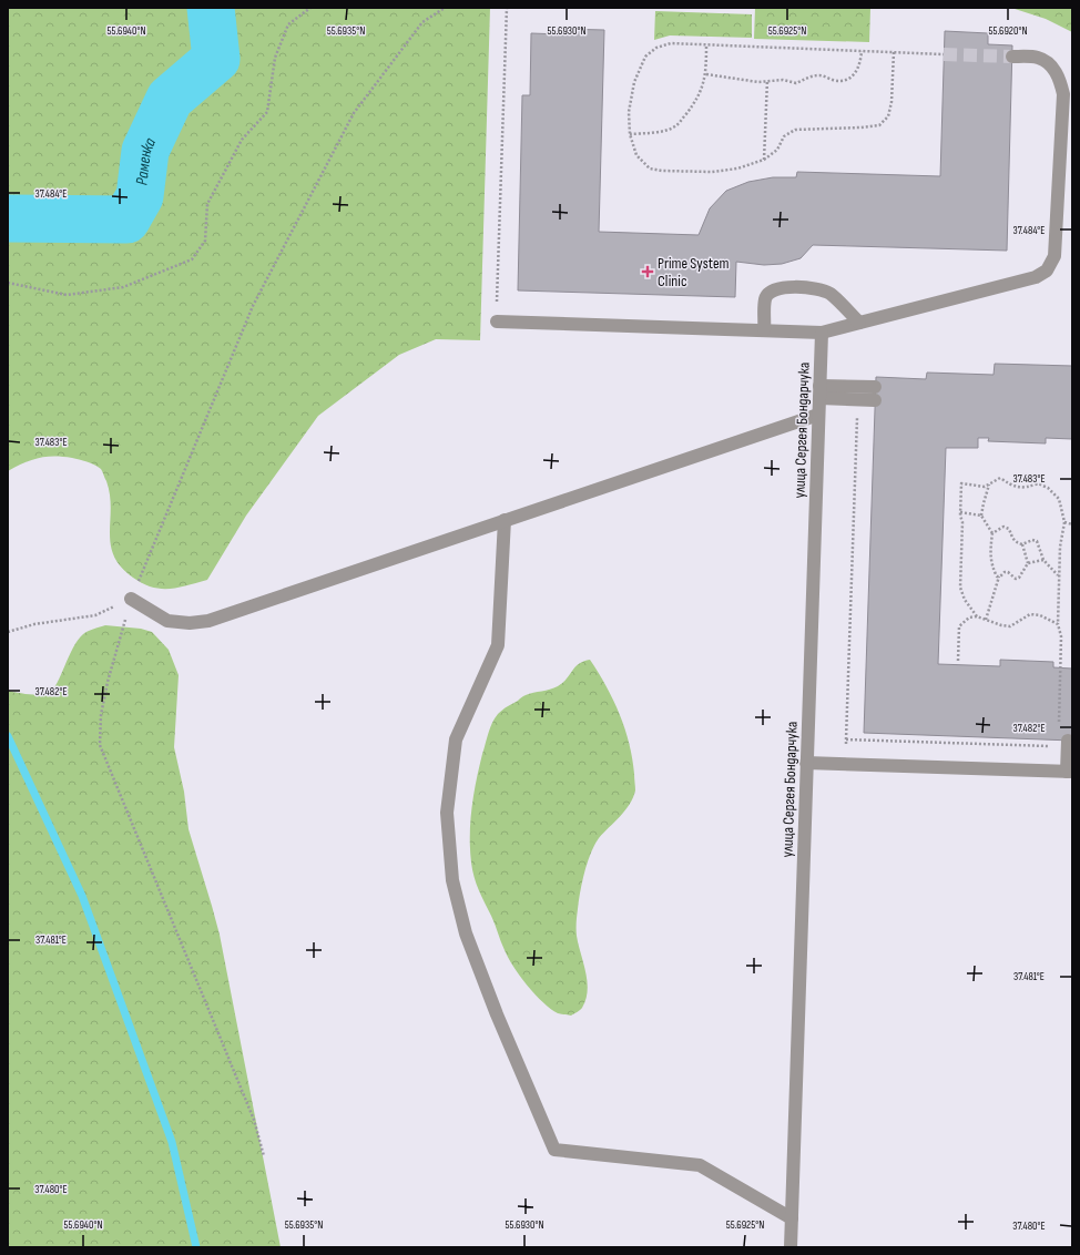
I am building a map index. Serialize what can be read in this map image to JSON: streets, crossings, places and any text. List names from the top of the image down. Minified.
{"streets":{"street":["улица Сергея Бондарчука"]},"water":["Раменка"],"places":{"health":["Prime System Clinic"]},"coordinates":["55.6940°N","55.6935°N","55.6930°N","55.6925°N","55.6920°N","37.484°E","37.483°E","37.482°E","37.481°E","37.480°E"]}
